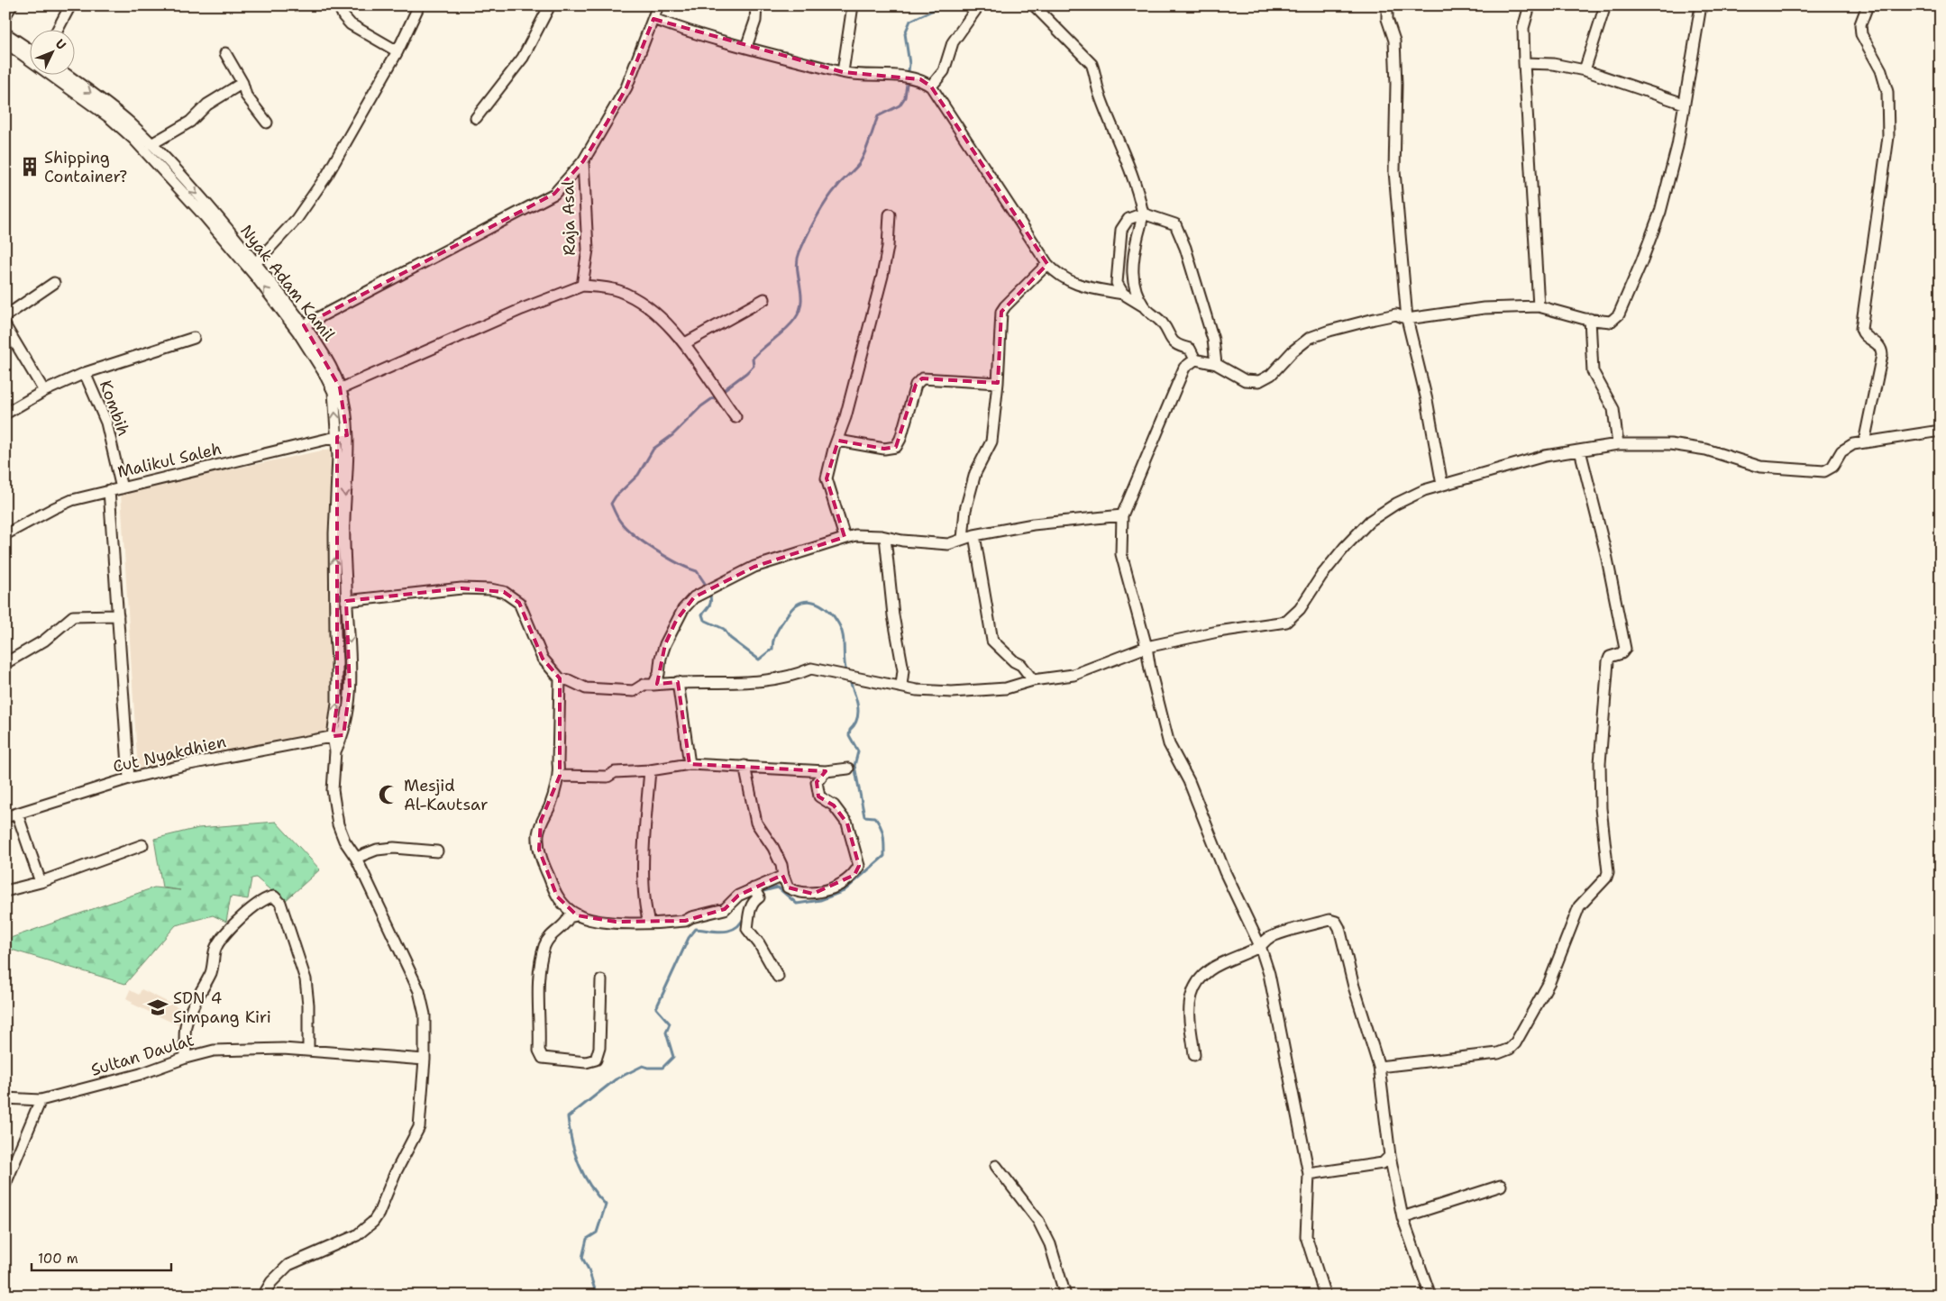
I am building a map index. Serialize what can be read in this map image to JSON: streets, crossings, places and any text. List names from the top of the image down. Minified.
{"streets":{"street":["Raja Asal","Nyak Adam Kamil","Kombih","Malikul Saleh","Cut Nyakdhien","Sultan Daulat"]},"crossings":[["Nyak Adam Kamil","Malikul Saleh"],["Nyak Adam Kamil","Cut Nyakdhien"],["Kombih","Malikul Saleh"]],"places":{"building":["Shipping Container?"],"mosque":["Mesjid Al-Kautsar"],"school or university":["SDN 4 Simpang Kiri"]},"scale_bar":"100 m","north":"top right"}
